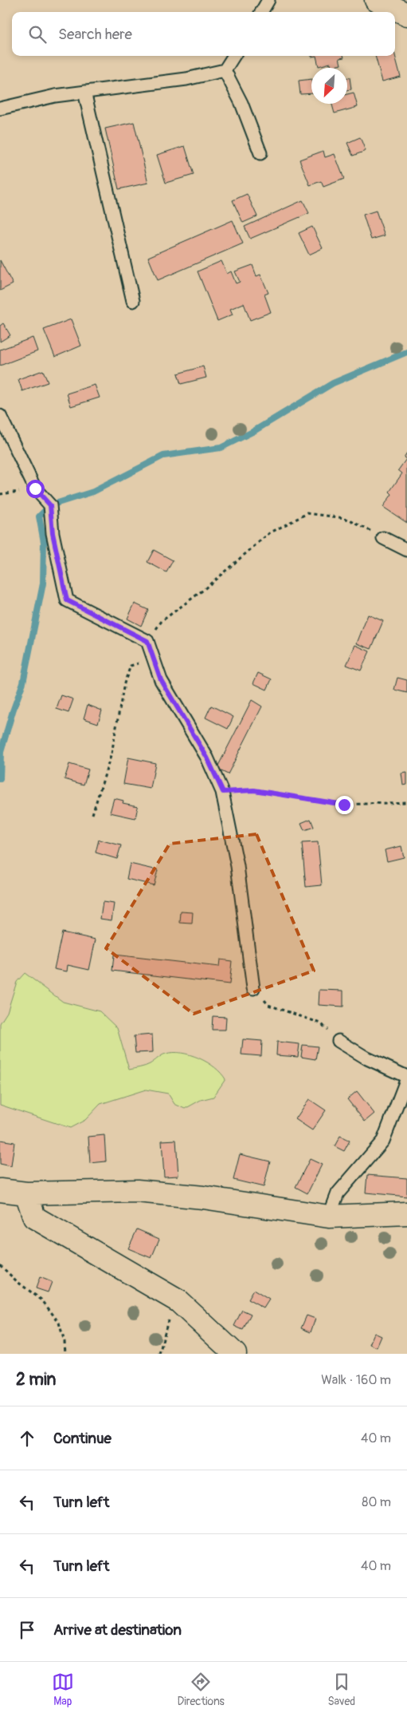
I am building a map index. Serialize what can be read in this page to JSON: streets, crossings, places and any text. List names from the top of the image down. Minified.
{"north":"bottom left","page":{"search":"Search here","heading":["2 min","Walk · 160 m"],"list":[["Continue","40 m"],["Turn left","80 m"],["Turn left","40 m"],"Arrive at destination"],"nav":["Map","Directions","Saved"]}}
